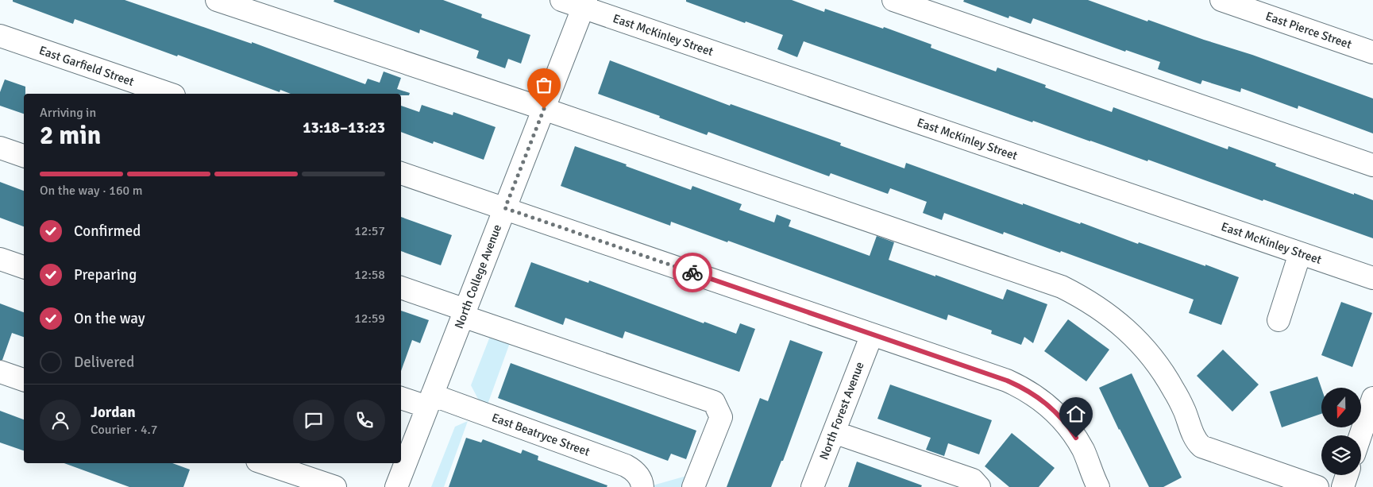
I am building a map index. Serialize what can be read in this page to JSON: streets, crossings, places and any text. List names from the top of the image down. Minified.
{"streets":{"street":["East Pierce Street","East McKinley Street","East Garfield Street","North College Avenue","North Forest Avenue","East Beatryce Street"]},"crossings":[["East McKinley Street","North College Avenue"],["North College Avenue","East Beatryce Street"]],"north":"bottom","page":{"heading":["2 min","Arriving in","13:18–13:23"],"panel":["Jordan","Courier · 4.7"],"bar":"On the way · 160 m","list":[["Confirmed","12:57"],["Preparing","12:58"],["On the way","12:59"],"Delivered"]}}
